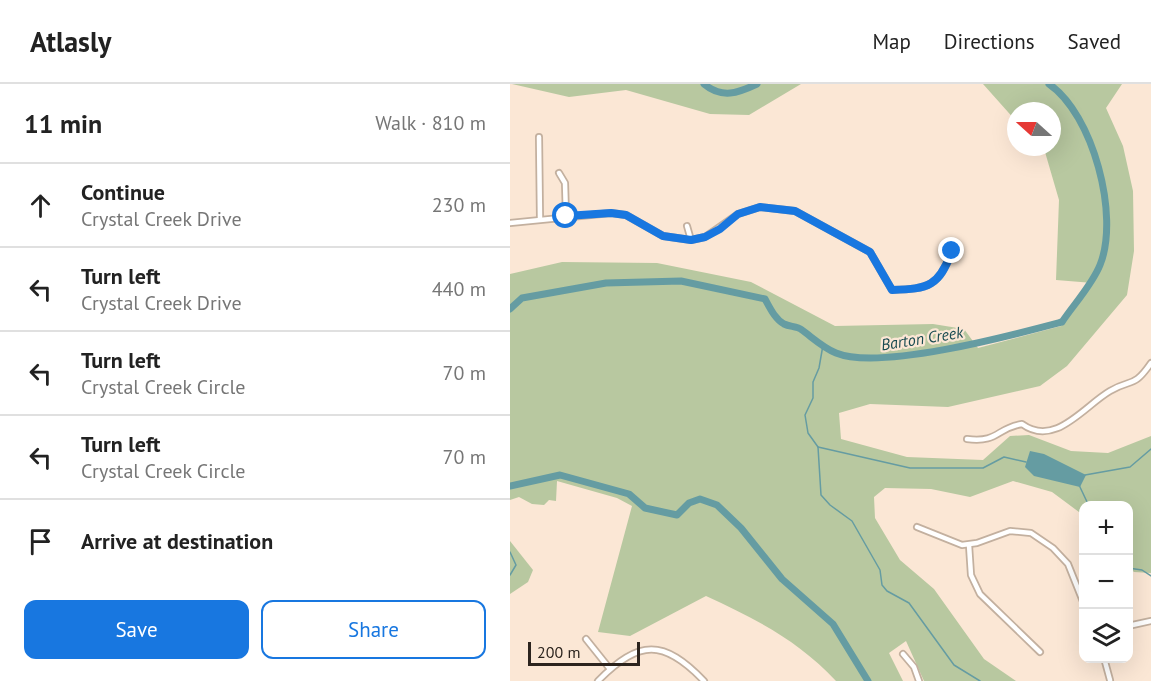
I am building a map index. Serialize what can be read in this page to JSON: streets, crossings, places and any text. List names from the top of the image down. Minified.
{"water":["Barton Creek"],"scale_bar":"200 m","north":"left","page":{"header":"Atlasly","nav":["Map","Directions","Saved"],"heading":["11 min","Walk · 810 m"],"list":[["Continue","Crystal Creek Drive","230 m"],["Turn left","Crystal Creek Drive","440 m"],["Turn left","Crystal Creek Circle","70 m"],["Turn left","Crystal Creek Circle","70 m"],"Arrive at destination"],"map_buttons":["+","−"],"buttons":["Save","Share"],"scale":"200 m"}}
